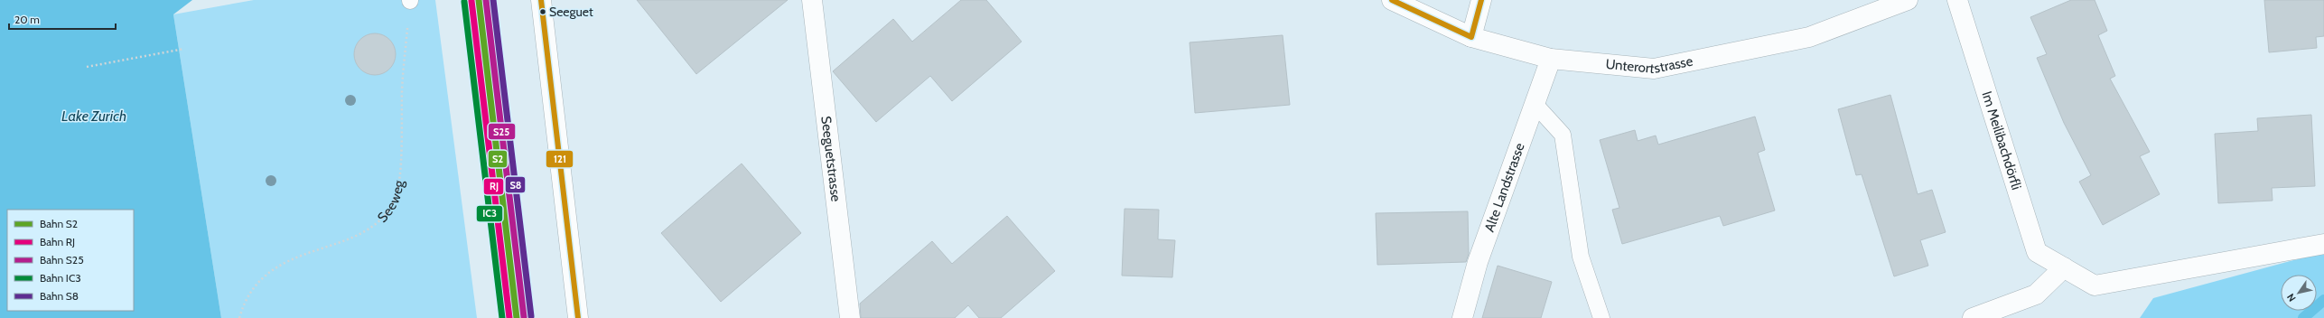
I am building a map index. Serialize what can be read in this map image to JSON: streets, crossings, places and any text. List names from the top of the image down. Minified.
{"streets":{"street":["Unterortstrasse","Im Meilibachdörfli","Seeguetstrasse","Alte Landstrasse"],"path":["Seeweg"]},"crossings":[["Unterortstrasse","Alte Landstrasse"]],"water":["Lake Zurich"],"places":["Seeguet"],"lines":["rail line S2","rail line S25","rail line S8","transit line 121","rail line RJ","rail line IC3"],"legend":["Bahn S2","Bahn RJ","Bahn S25","Bahn IC3","Bahn S8"],"scale_bar":"20 m","north":"bottom left"}
